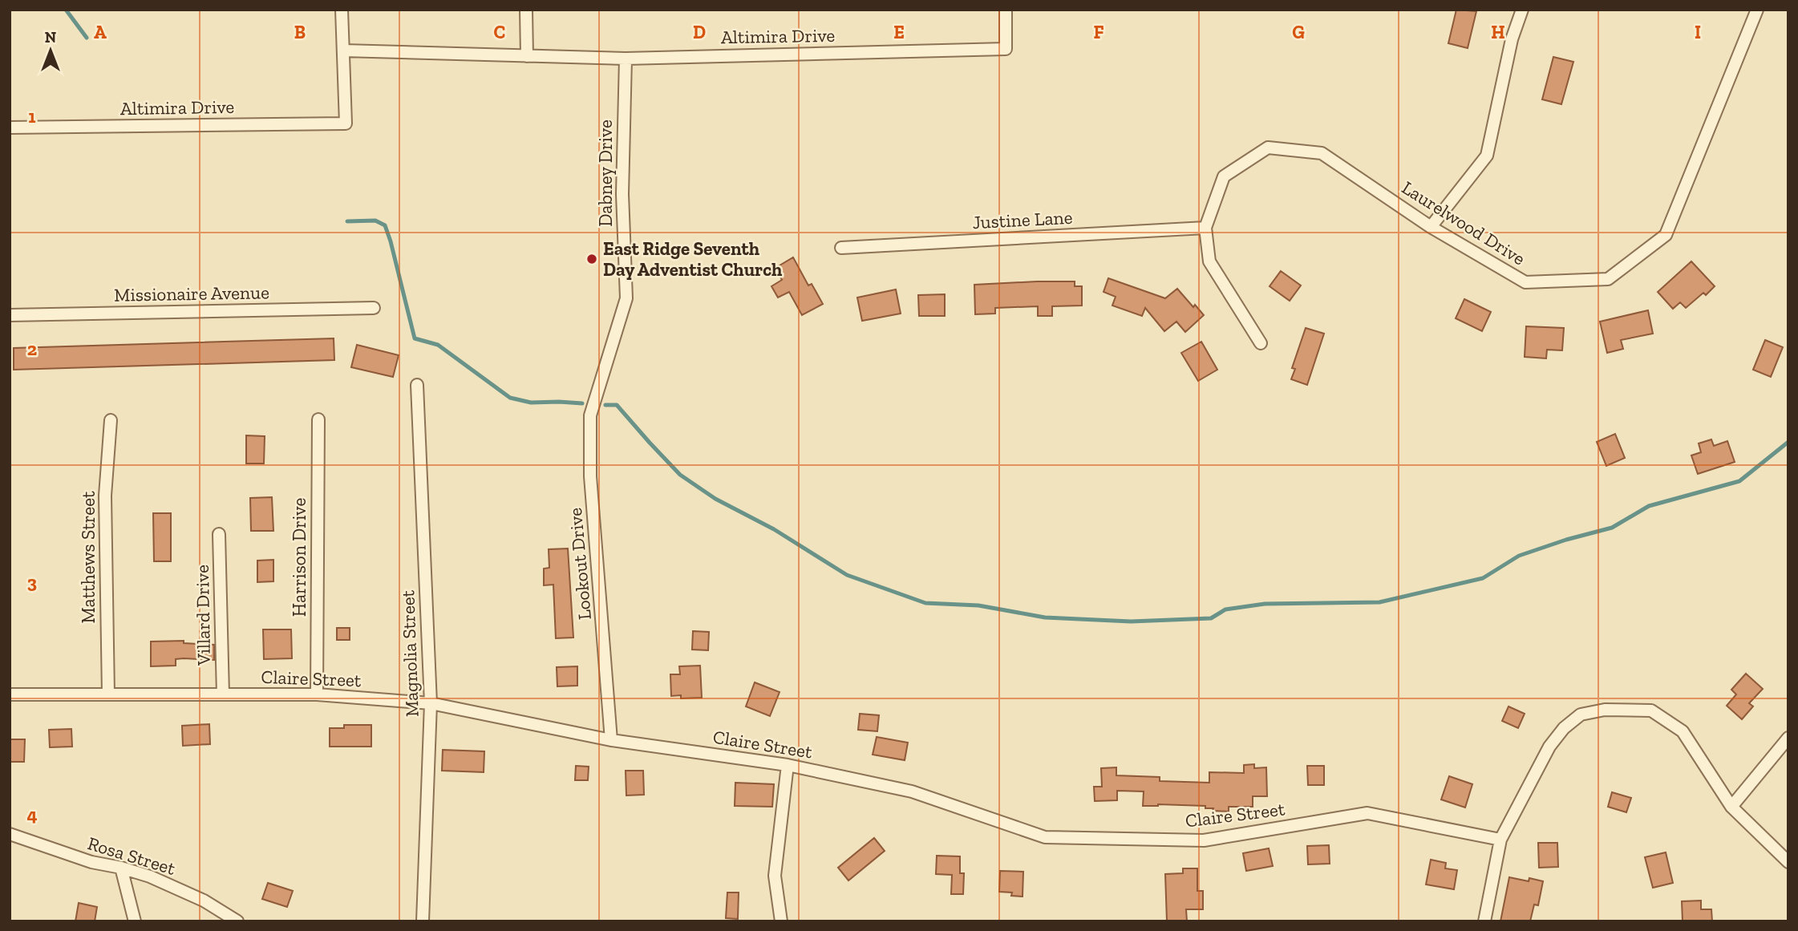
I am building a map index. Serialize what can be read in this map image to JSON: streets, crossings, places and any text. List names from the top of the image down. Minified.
{"streets":{"street":["Altimira Drive","Dabney Drive","Justine Lane","Laurelwood Drive","Missionaire Avenue","Matthews Street","Harrison Drive","Lookout Drive","Villard Drive","Magnolia Street","Claire Street","Rosa Street"]},"crossings":[["Altimira Drive","Dabney Drive"],["Dabney Drive","Lookout Drive"],["Justine Lane","Laurelwood Drive"],["Matthews Street","Claire Street"],["Harrison Drive","Claire Street"],["Lookout Drive","Claire Street"],["Villard Drive","Claire Street"],["Magnolia Street","Claire Street"]],"places":["East Ridge Seventh Day Adventist Church"],"north":"top","grid":{"columns":["A","B","C","D","E","F","G","H","I"],"rows":["1","2","3","4"]}}
